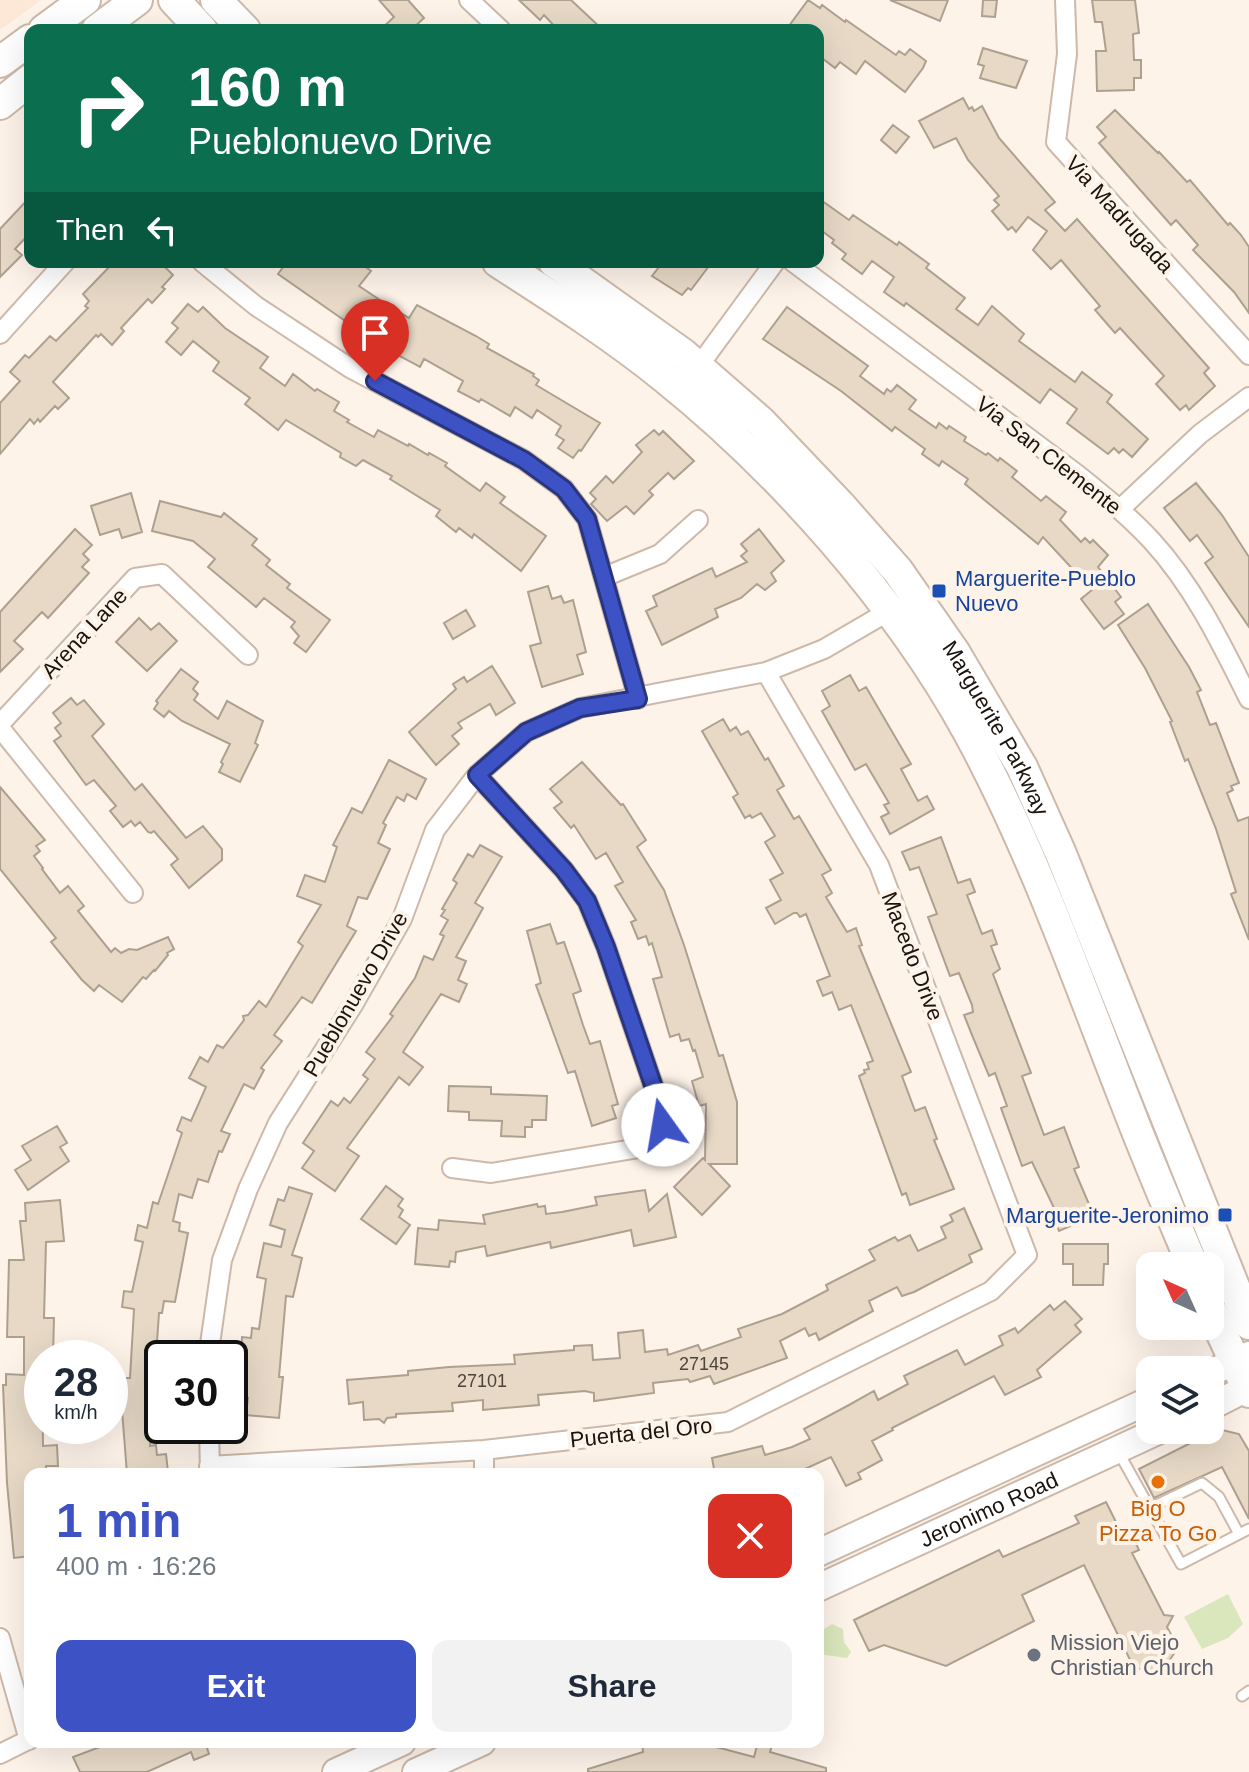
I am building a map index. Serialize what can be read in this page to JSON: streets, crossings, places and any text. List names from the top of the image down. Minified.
{"streets":{"main road":["Marguerite Parkway","Jeronimo Road"],"street":["Via Madrugada","Via San Clemente","Arena Lane","Macedo Drive","Pueblonuevo Drive","Puerta del Oro"]},"crossings":[["Marguerite Parkway","Pueblonuevo Drive"],["Macedo Drive","Pueblonuevo Drive"],["Macedo Drive","Puerta del Oro"]],"places":{"transit":["Marguerite-Pueblo Nuevo","Marguerite-Jeronimo"],"other":["Big O Pizza To Go","Mission Viejo Christian Church"]},"house_numbers":["27145","27101"],"north":"top left","page":{"turn":["160 m","Pueblonuevo Drive"],"then":"Then","speed":"28 km/h","limit":"30","heading":["1 min","400 m · 16:26"],"buttons":["Exit","Share"]}}
